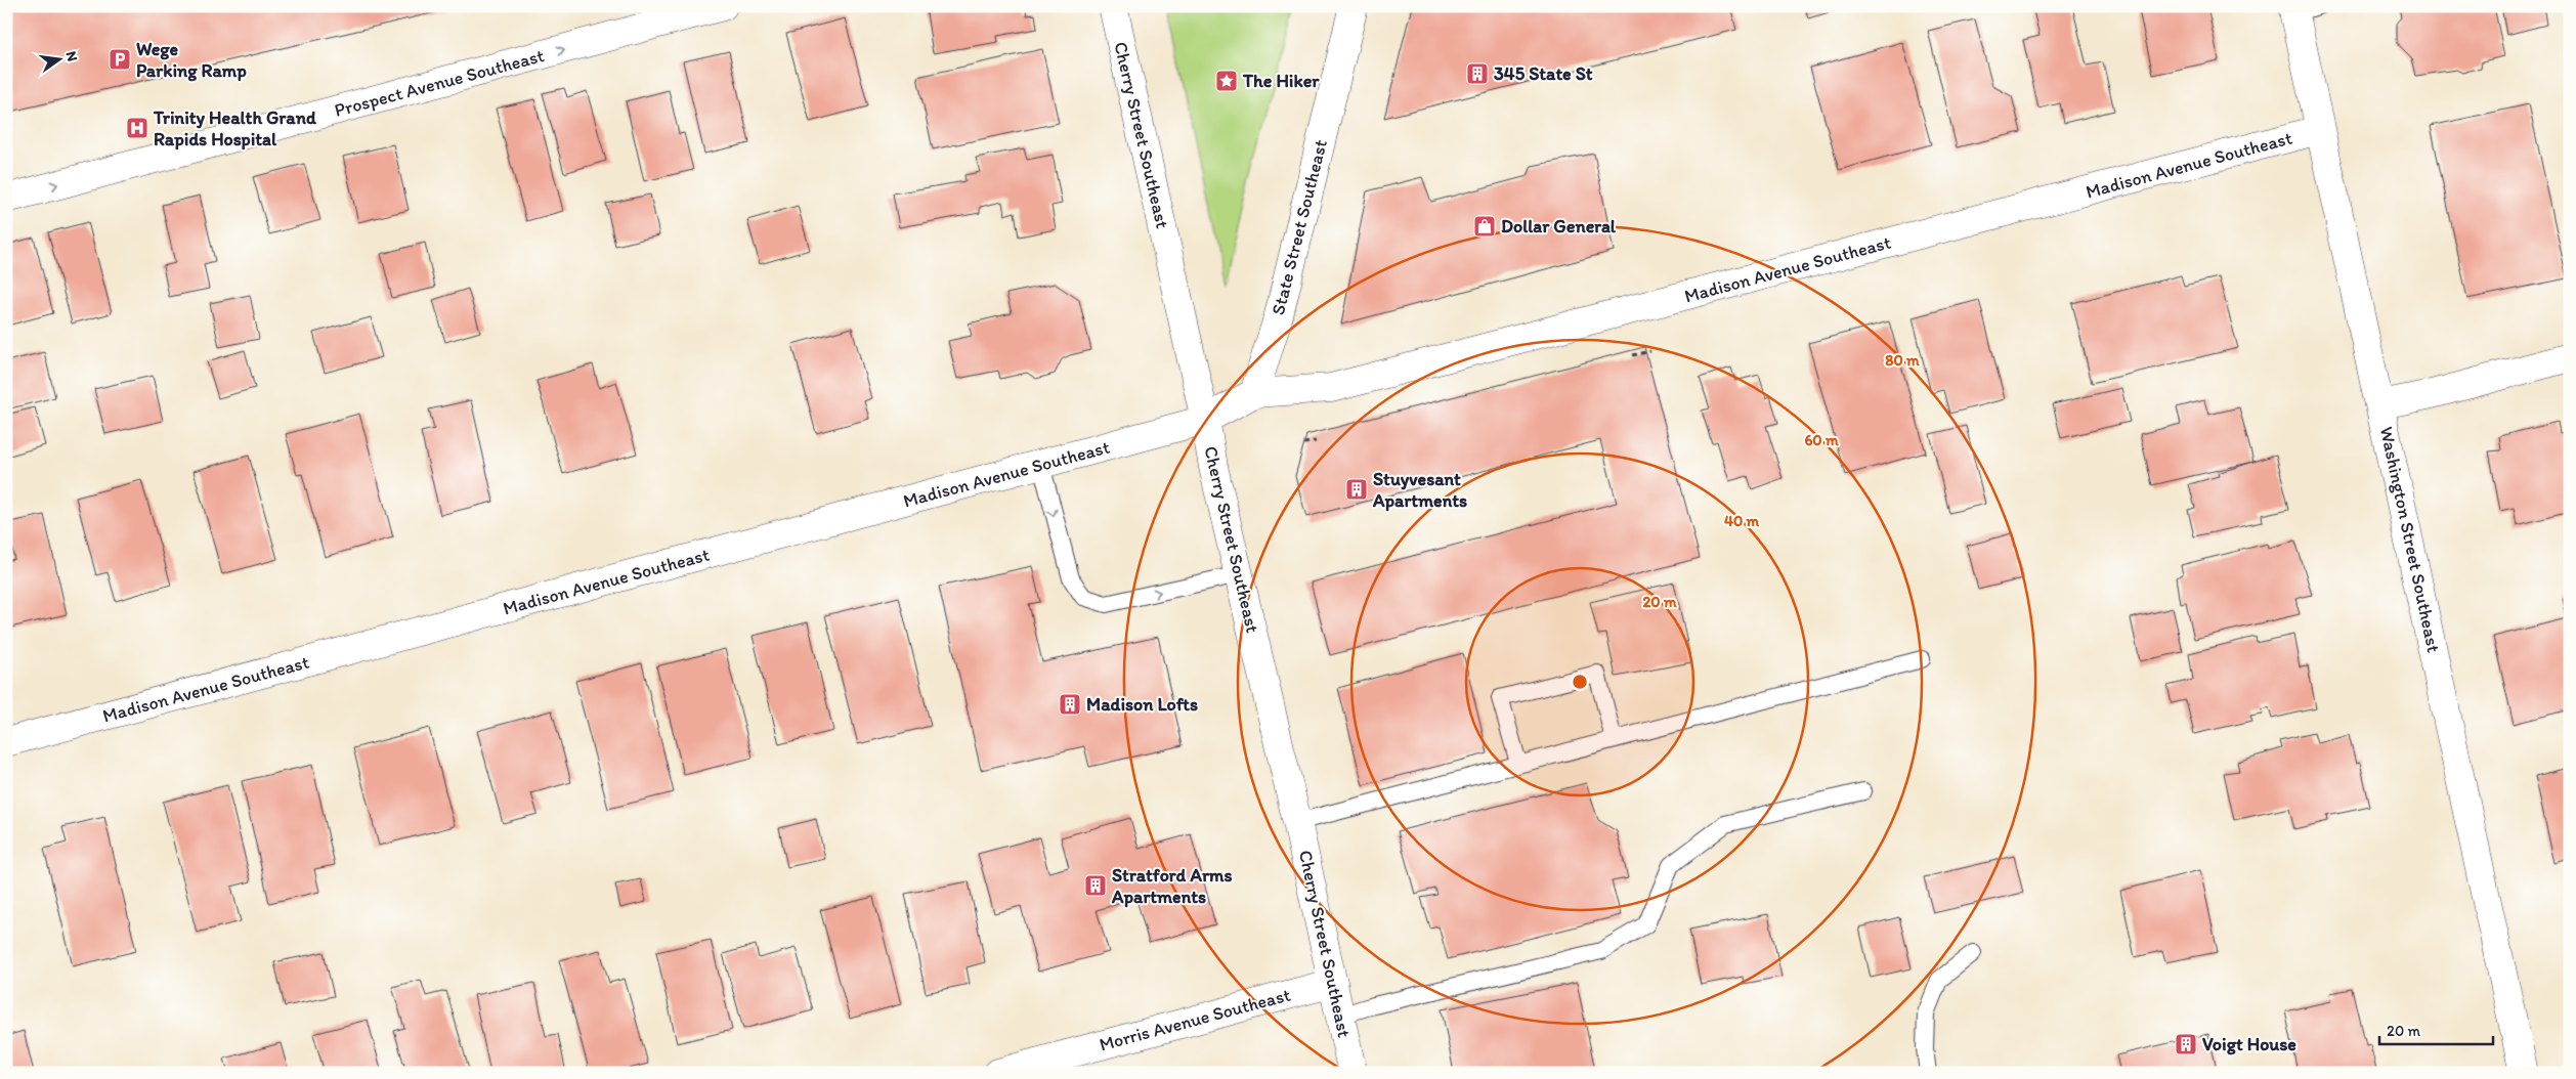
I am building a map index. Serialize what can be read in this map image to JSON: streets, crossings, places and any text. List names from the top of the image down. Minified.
{"streets":{"street":["Prospect Avenue Southeast","Cherry Street Southeast","Madison Avenue Southeast","State Street Southeast","Washington Street Southeast","Morris Avenue Southeast"]},"crossings":[["Cherry Street Southeast","Madison Avenue Southeast"],["Cherry Street Southeast","Morris Avenue Southeast"],["Madison Avenue Southeast","State Street Southeast"],["Madison Avenue Southeast","Washington Street Southeast"]],"one_way":["Prospect Avenue Southeast"],"places":{"parking":["Wege Parking Ramp"],"building":["345 State St","Stuyvesant Apartments","Madison Lofts","Stratford Arms Apartments","Voigt House"],"place":["The Hiker"],"hospital":["Trinity Health Grand Rapids Hospital"],"shop":["Dollar General"]},"scale_bar":"20 m","north":"right","rings":["80 m","60 m","40 m","20 m"]}
